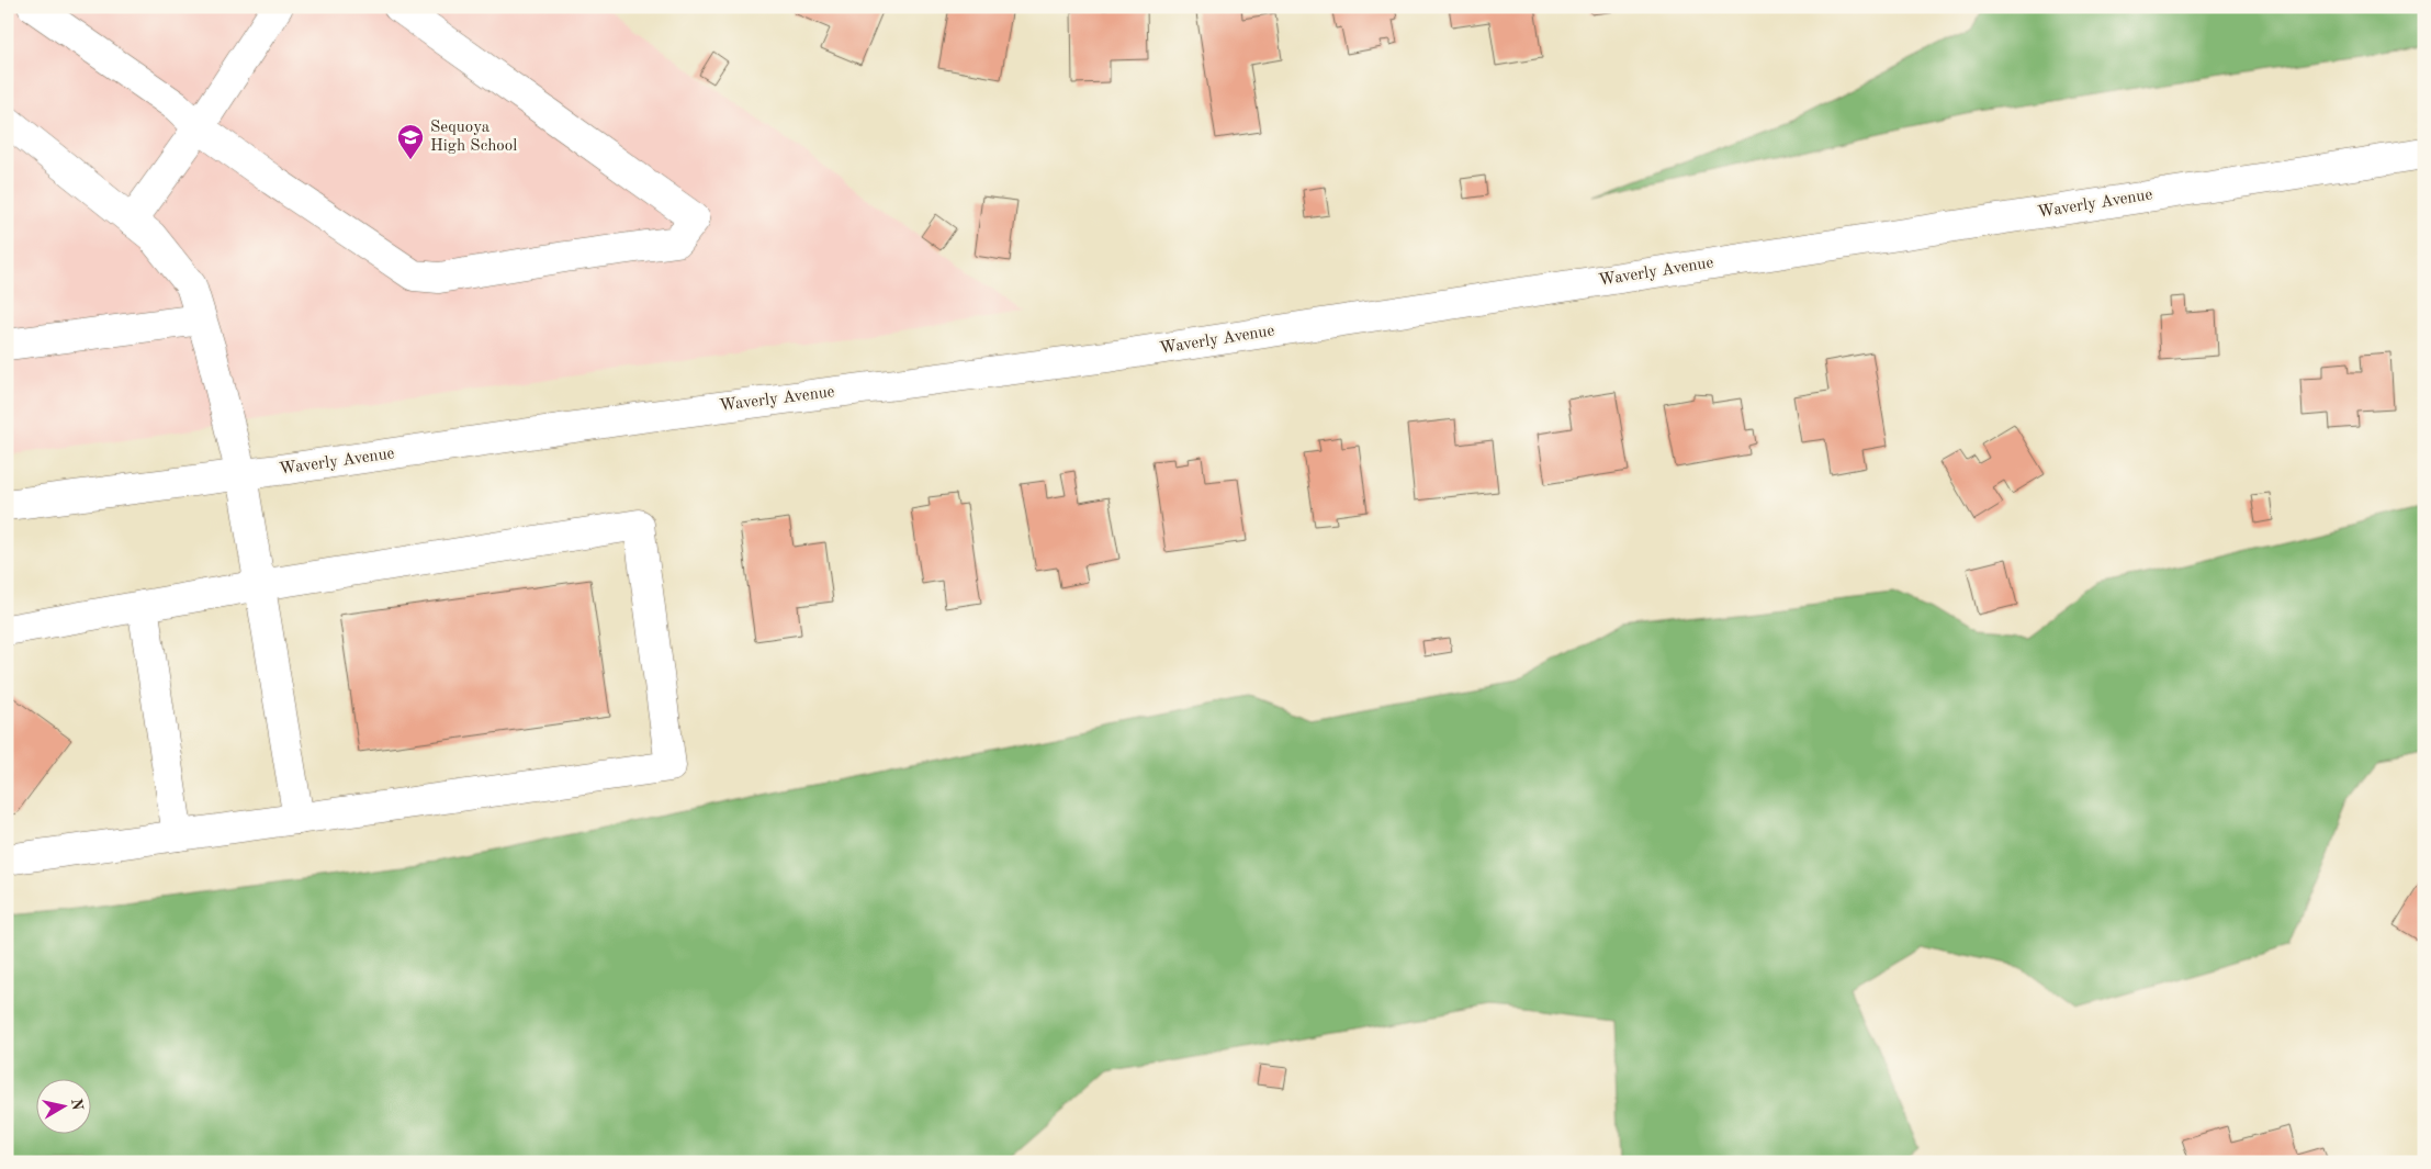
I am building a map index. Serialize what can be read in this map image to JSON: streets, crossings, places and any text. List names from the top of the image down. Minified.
{"streets":{"street":["Waverly Avenue"]},"places":{"school or university":["Sequoya High School"]},"north":"right"}
